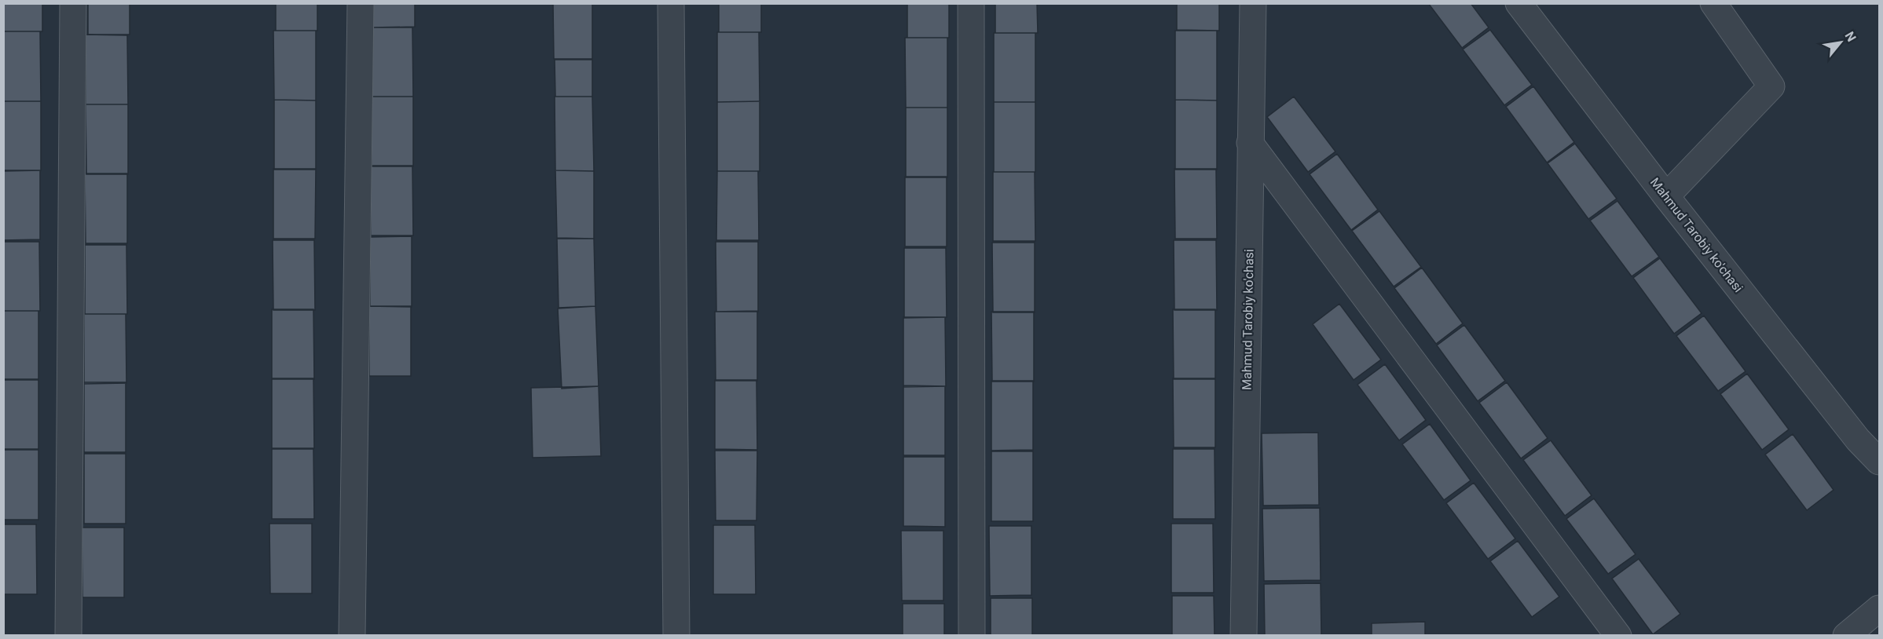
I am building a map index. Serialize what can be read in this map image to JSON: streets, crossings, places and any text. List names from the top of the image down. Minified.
{"streets":{"street":["Mahmud Tarobiy ko'chasi"]},"north":"top right"}
